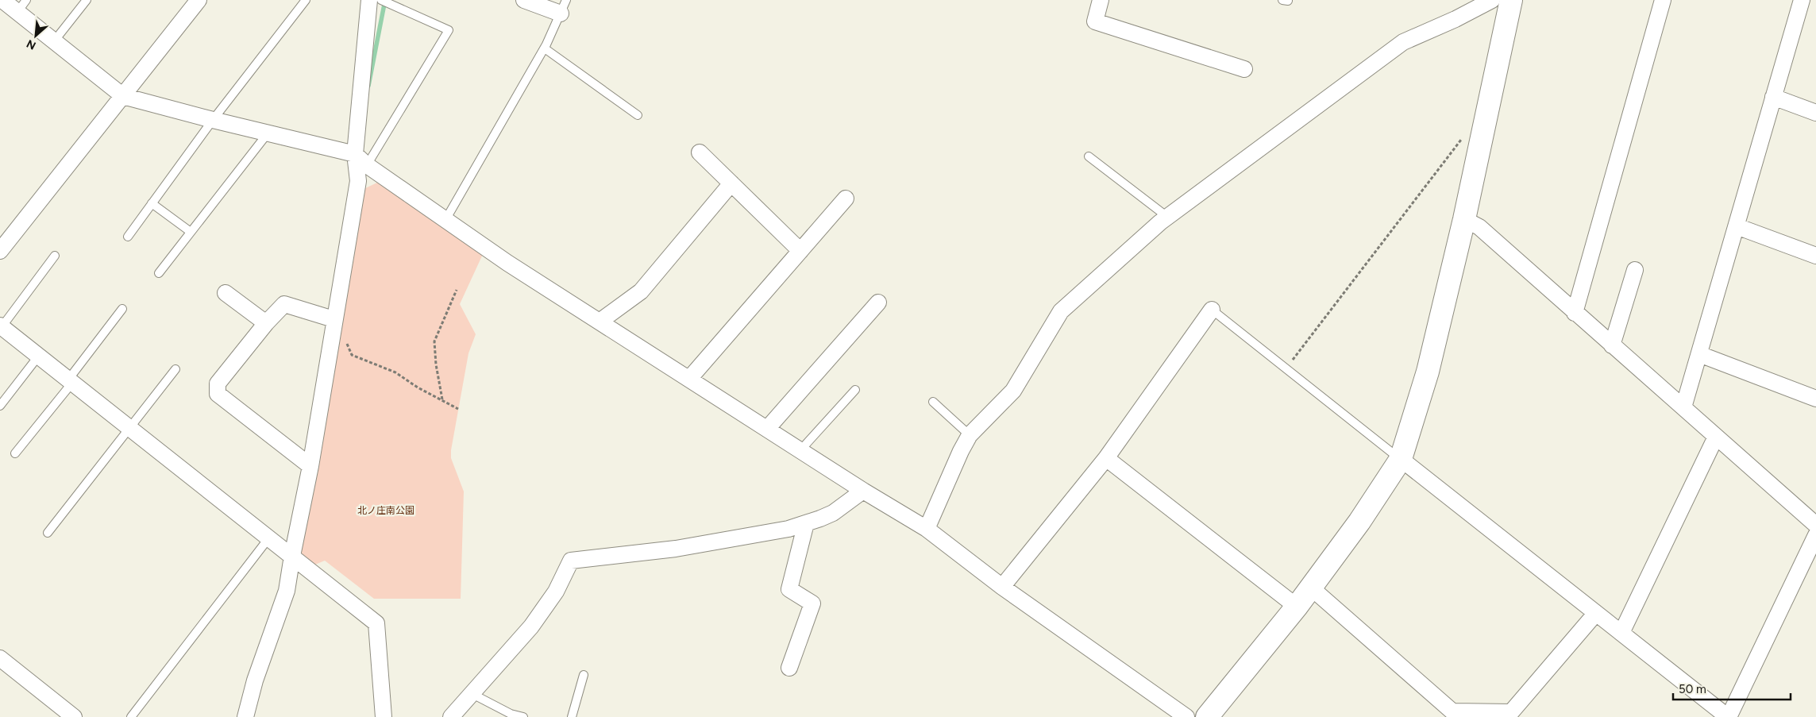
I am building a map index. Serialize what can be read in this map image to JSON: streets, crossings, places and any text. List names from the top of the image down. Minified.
{"parks":["北ノ庄南公園"],"scale_bar":"50 m","north":"bottom left"}
